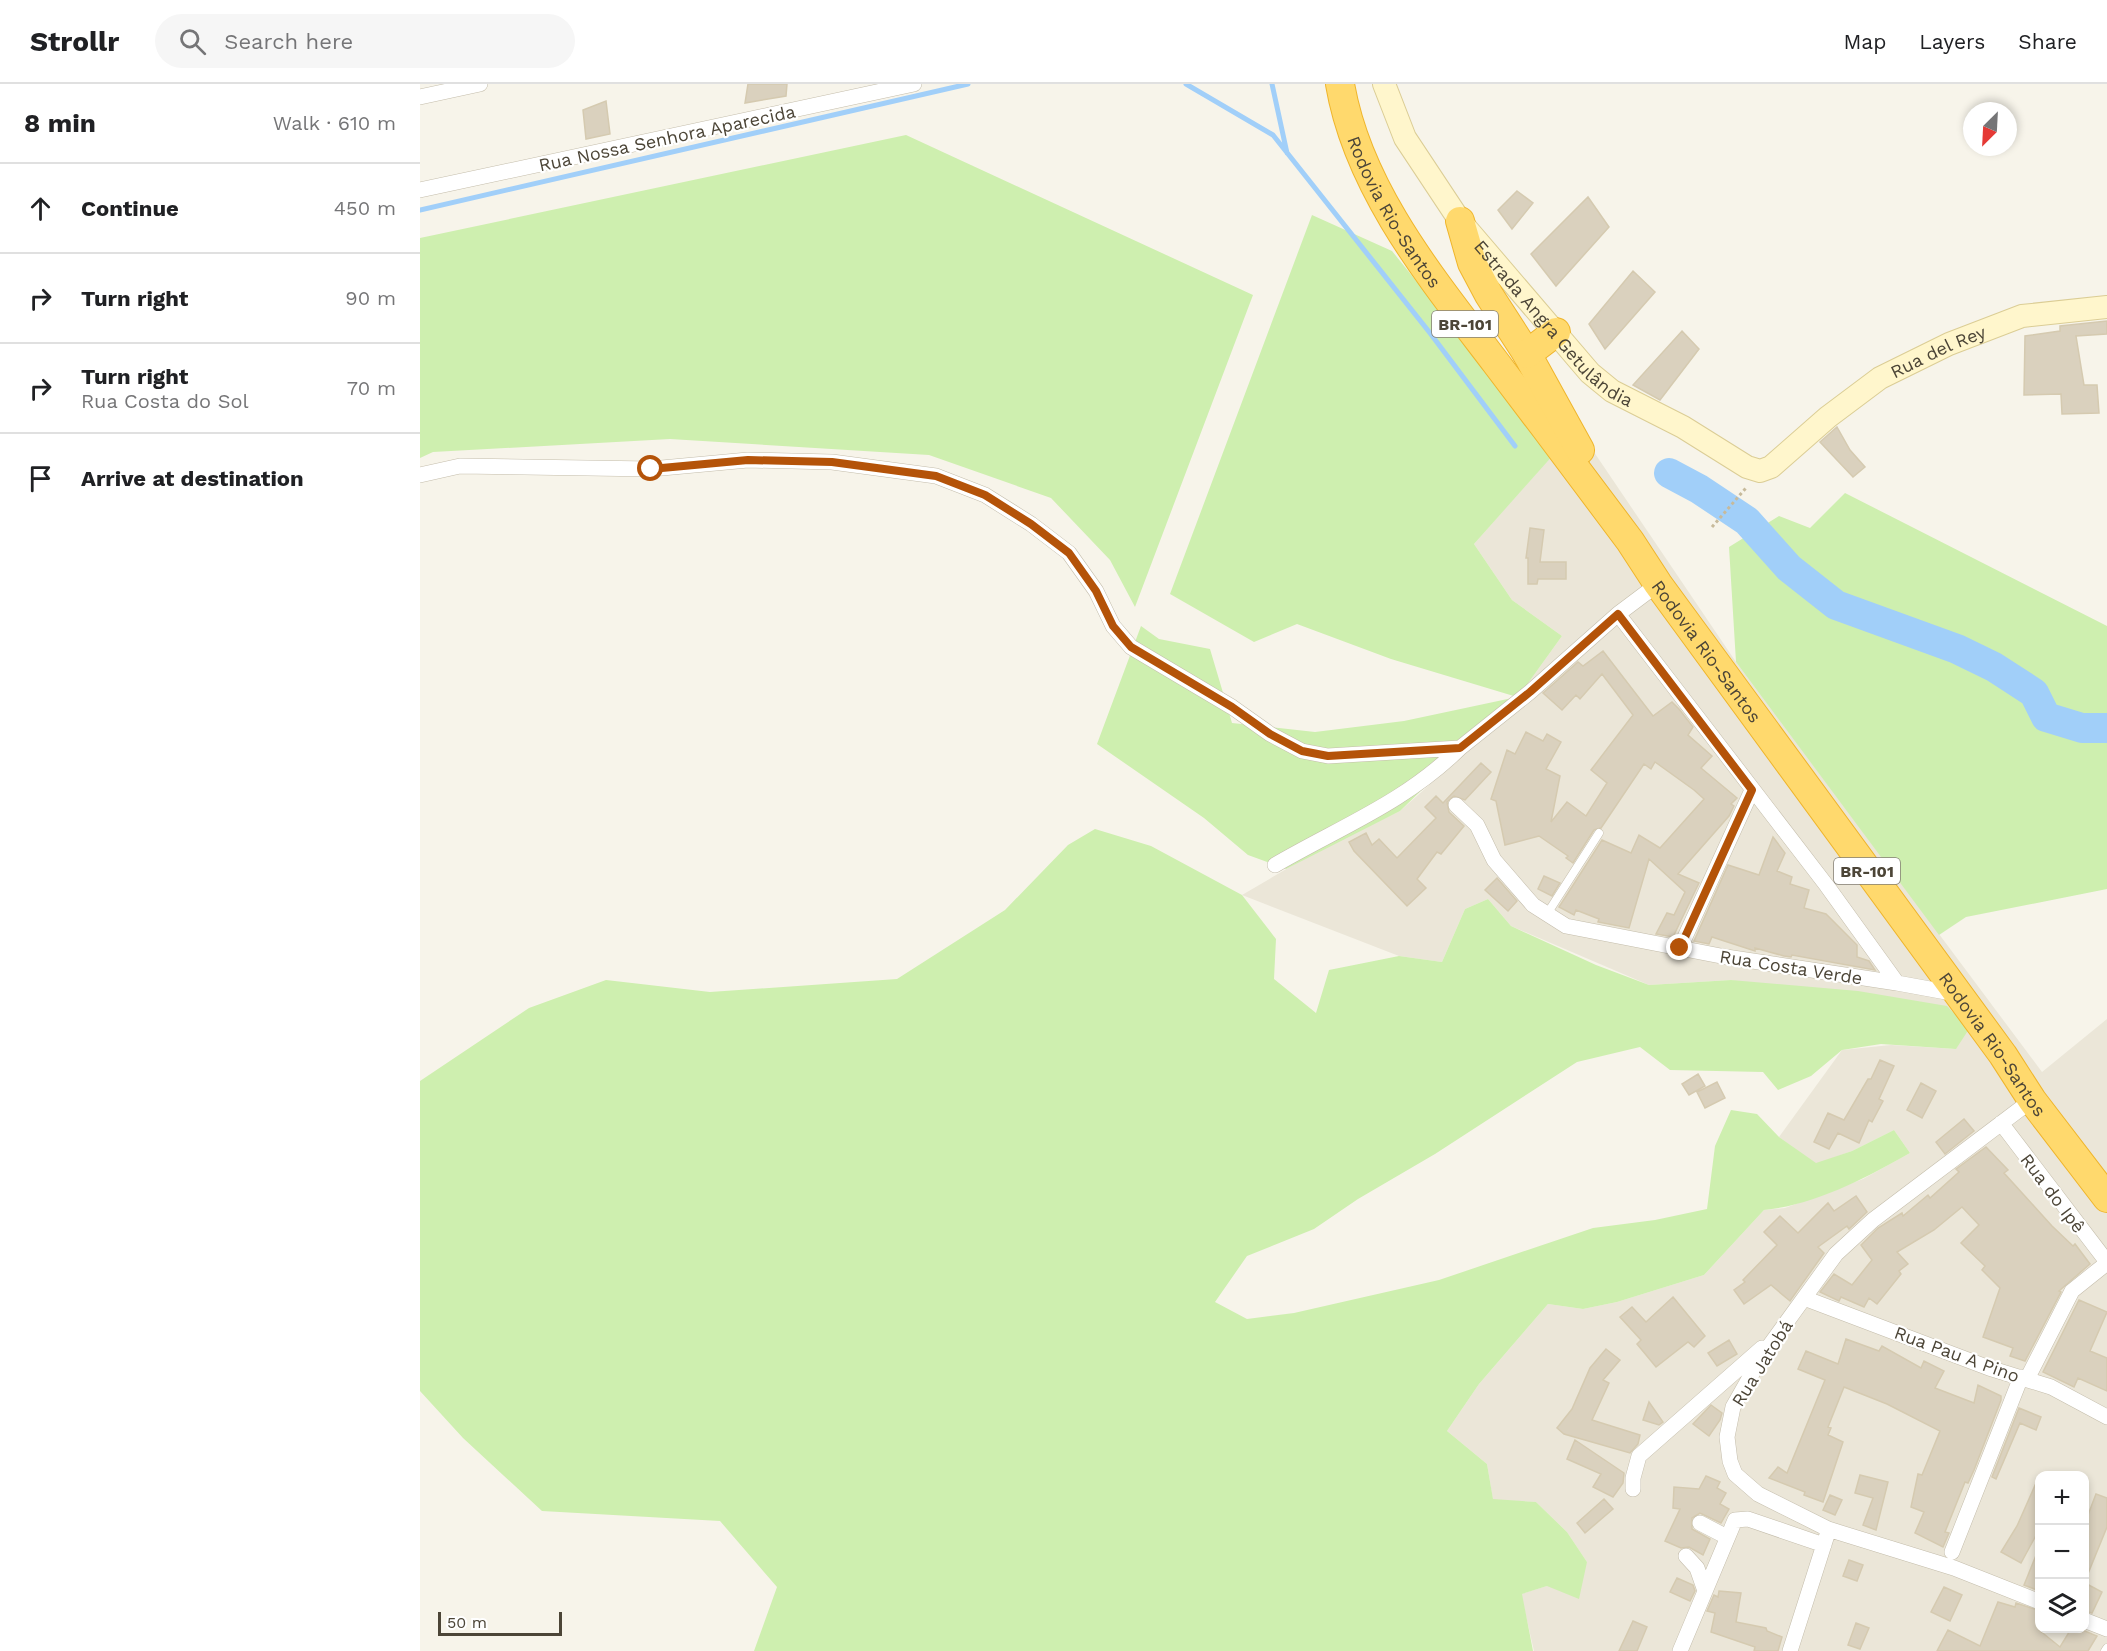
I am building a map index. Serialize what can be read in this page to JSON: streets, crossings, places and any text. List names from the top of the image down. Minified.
{"streets":{"highway":["Rodovia Rio-Santos","BR-101"],"street":["Rua Nossa Senhora Aparecida","Estrada Angra Getulândia","Rua del Rey","Rua Costa Verde","Rua do Ipê","Rua Pau A Pino","Rua Jatobá"]},"crossings":[["Rodovia Rio-Santos","Rua Costa Verde"],["Rodovia Rio-Santos","Rua Jatobá"],["Estrada Angra Getulândia","Rua del Rey"],["Rua do Ipê","Rua Jatobá"],["Rua Pau A Pino","Rua Jatobá"]],"scale_bar":"50 m","north":"bottom left","page":{"header":"Strollr","search":"Search here","nav":["Map","Layers","Share"],"heading":["8 min","Walk · 610 m"],"list":[["Continue","450 m"],["Turn right","90 m"],["Turn right","Rua Costa do Sol","70 m"],"Arrive at destination"],"map_buttons":["+","−"],"scale":"50 m"}}
